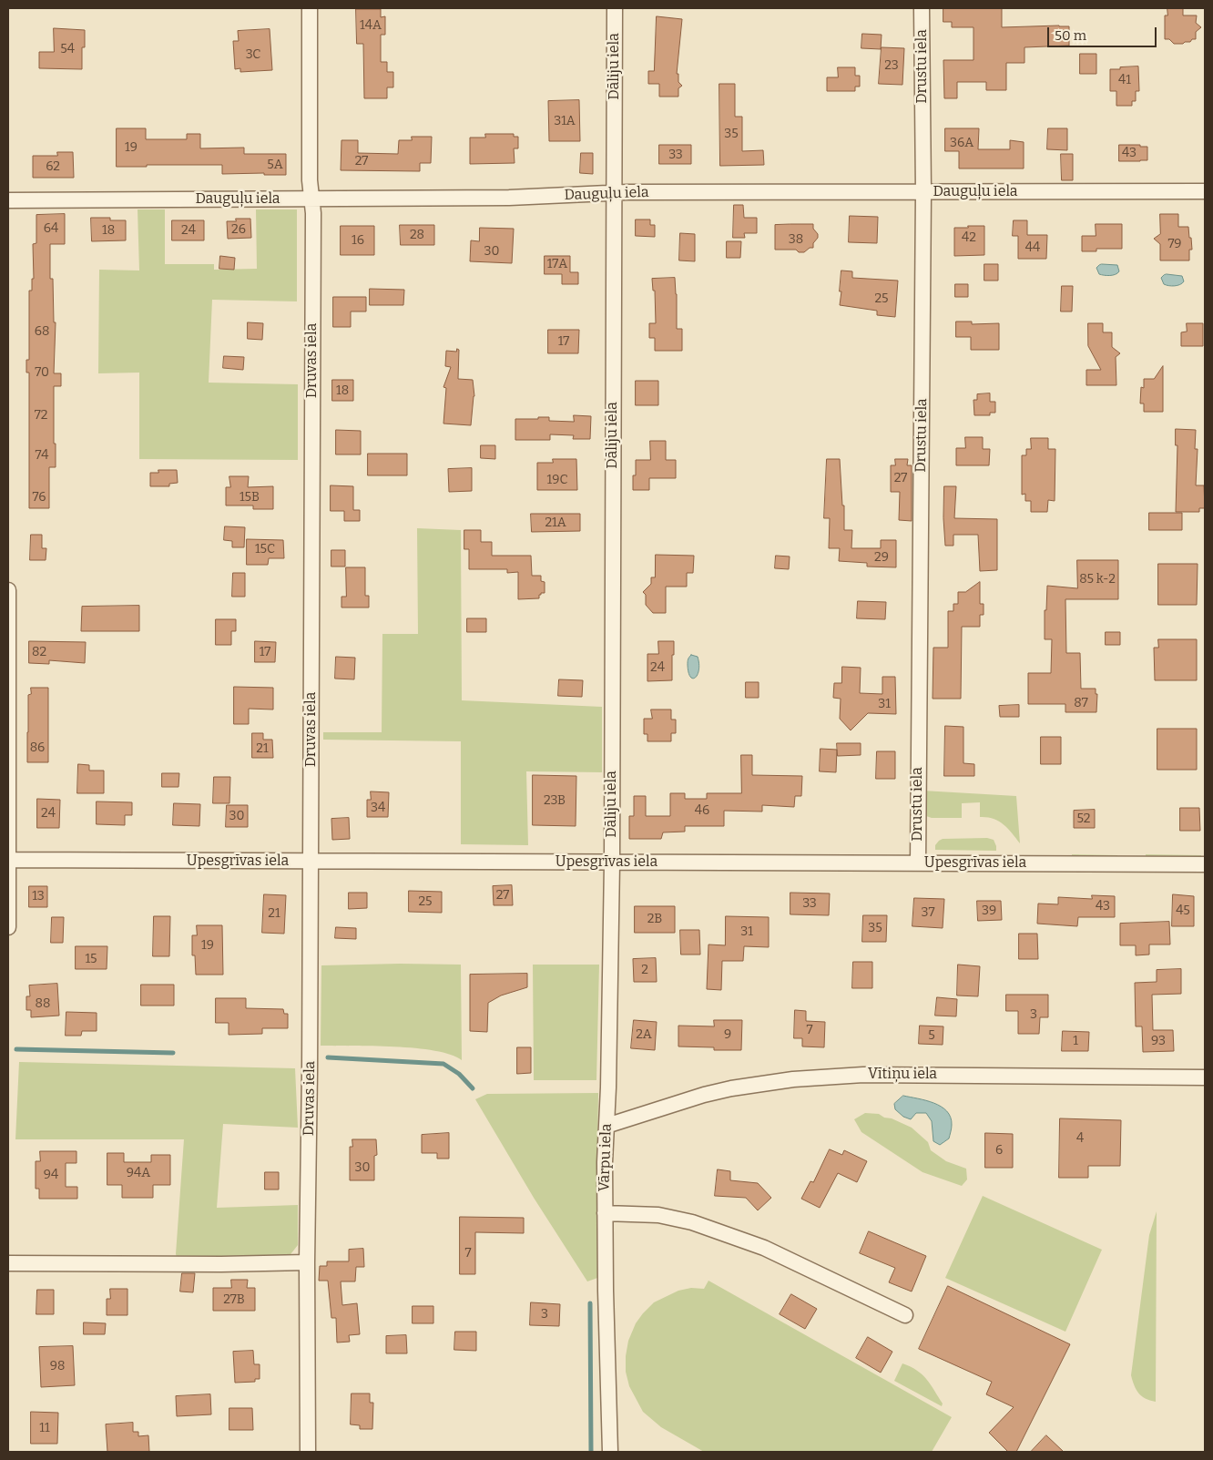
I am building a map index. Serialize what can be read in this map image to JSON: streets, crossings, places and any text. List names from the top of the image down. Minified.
{"streets":{"street":["Dāliju iela","Drustu iela","Dauguļu iela","Druvas iela","Upesgrīvas iela","Vītiņu iela","Vārpu iela"]},"crossings":[["Dāliju iela","Dauguļu iela"],["Dāliju iela","Upesgrīvas iela"],["Dāliju iela","Vārpu iela"],["Drustu iela","Dauguļu iela"],["Drustu iela","Upesgrīvas iela"],["Dauguļu iela","Druvas iela"],["Druvas iela","Upesgrīvas iela"],["Upesgrīvas iela","Vārpu iela"],["Vītiņu iela","Vārpu iela"]],"house_numbers":["14A","54","3C","23","41","31A","35","36A","19","43","33","27","5A","62","64","26","18","24","28","42","38","16","79","44","30","17A","25","68","17","70","18","72","74","27","19C","76","15B","21A","15C","29","85 k-2","82","17","24","87","31","86","21","23B","34","46","24","30","52","27","13","25","33","43","39","45","37","21","2B","35","31","19","15","2","88","3","7","2A","9","5","1","93","4","6","30","94A","94","7","27B","3","98","11"],"scale_bar":"50 m"}
